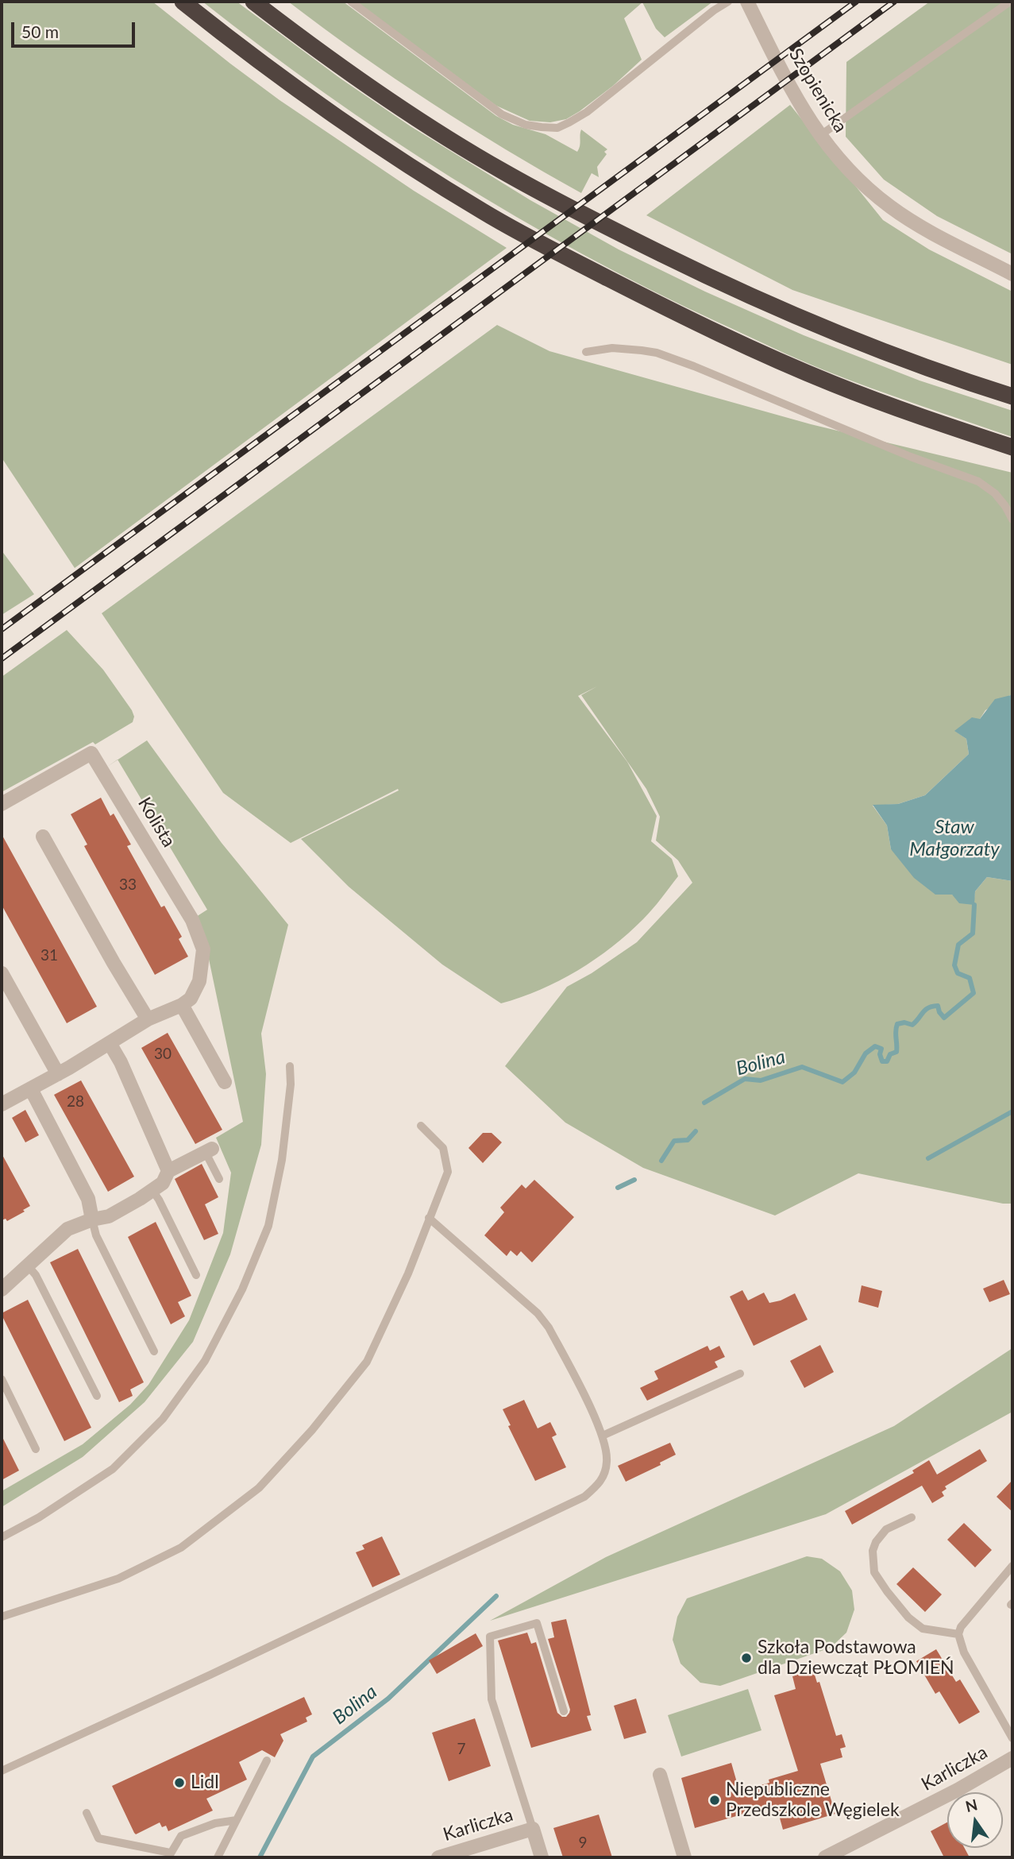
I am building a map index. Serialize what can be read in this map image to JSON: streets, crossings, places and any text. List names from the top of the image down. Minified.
{"streets":{"street":["Szopienicka","Kolista","Karliczka"]},"water":["Staw Małgorzaty","Bolina"],"places":["Szkoła Podstawowa dla Dziewcząt PŁOMIEŃ","Lidl","Niepubliczne Przedszkole Węgielek"],"house_numbers":["33","31","30","28","7","9"],"scale_bar":"50 m","north":"top"}
